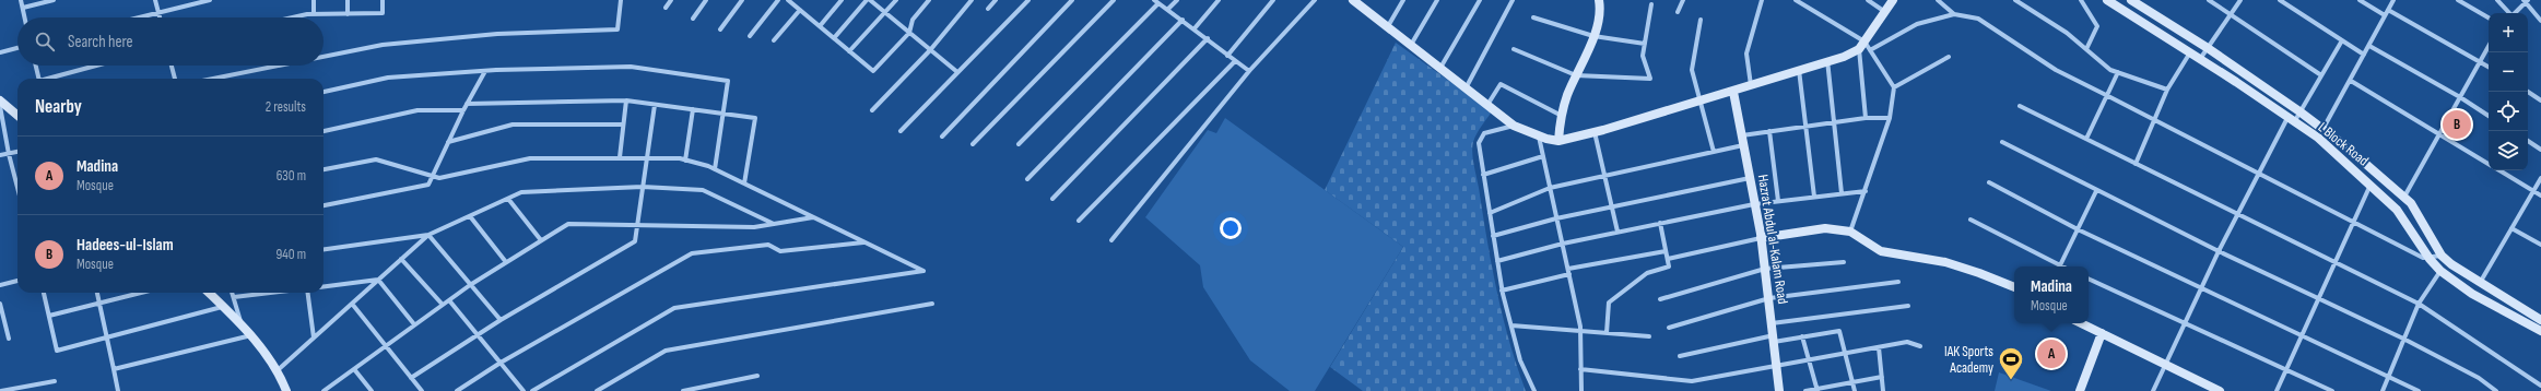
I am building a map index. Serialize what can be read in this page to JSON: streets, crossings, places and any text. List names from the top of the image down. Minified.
{"streets":{"street":["L Block Road","Hazrat Abdul al-Kalam Road"]},"places":{"sports":["IAK Sports Academy"]},"page":{"map_buttons":["+","−"],"search":"Search here","heading":["Nearby","2 results"],"pins":["B","A"],"list":[{"mark":"A","name":"Madina","note":"Mosque","value":"630 m"},{"mark":"B","name":"Hadees-ul-Islam","note":"Mosque","value":"940 m"}],"popup":["Madina","Mosque"]}}
